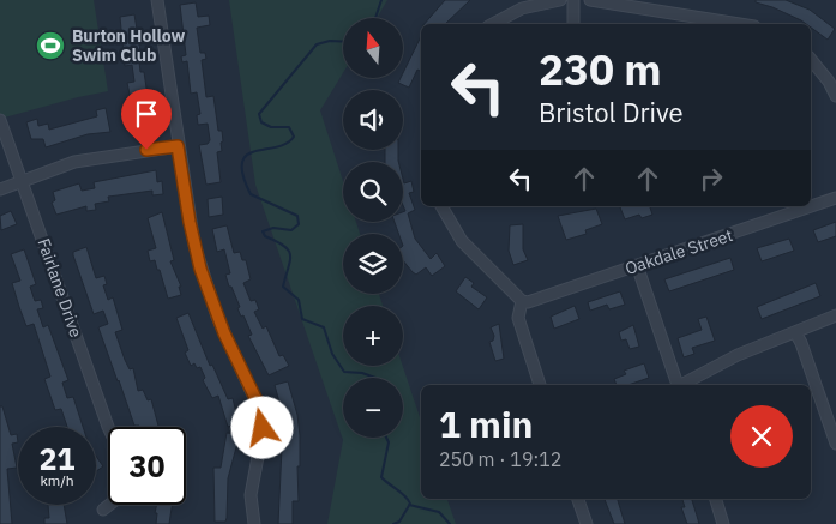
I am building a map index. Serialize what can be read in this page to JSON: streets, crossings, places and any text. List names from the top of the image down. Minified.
{"streets":{"street":["Oakdale Street","Fairlane Drive"]},"places":{"sports":["Burton Hollow Swim Club"]},"north":"top","page":{"map_buttons":["+","−"],"turn":["230 m","Bristol Drive"],"heading":["1 min","250 m · 19:12"],"speed":"21 km/h","limit":"30"}}
